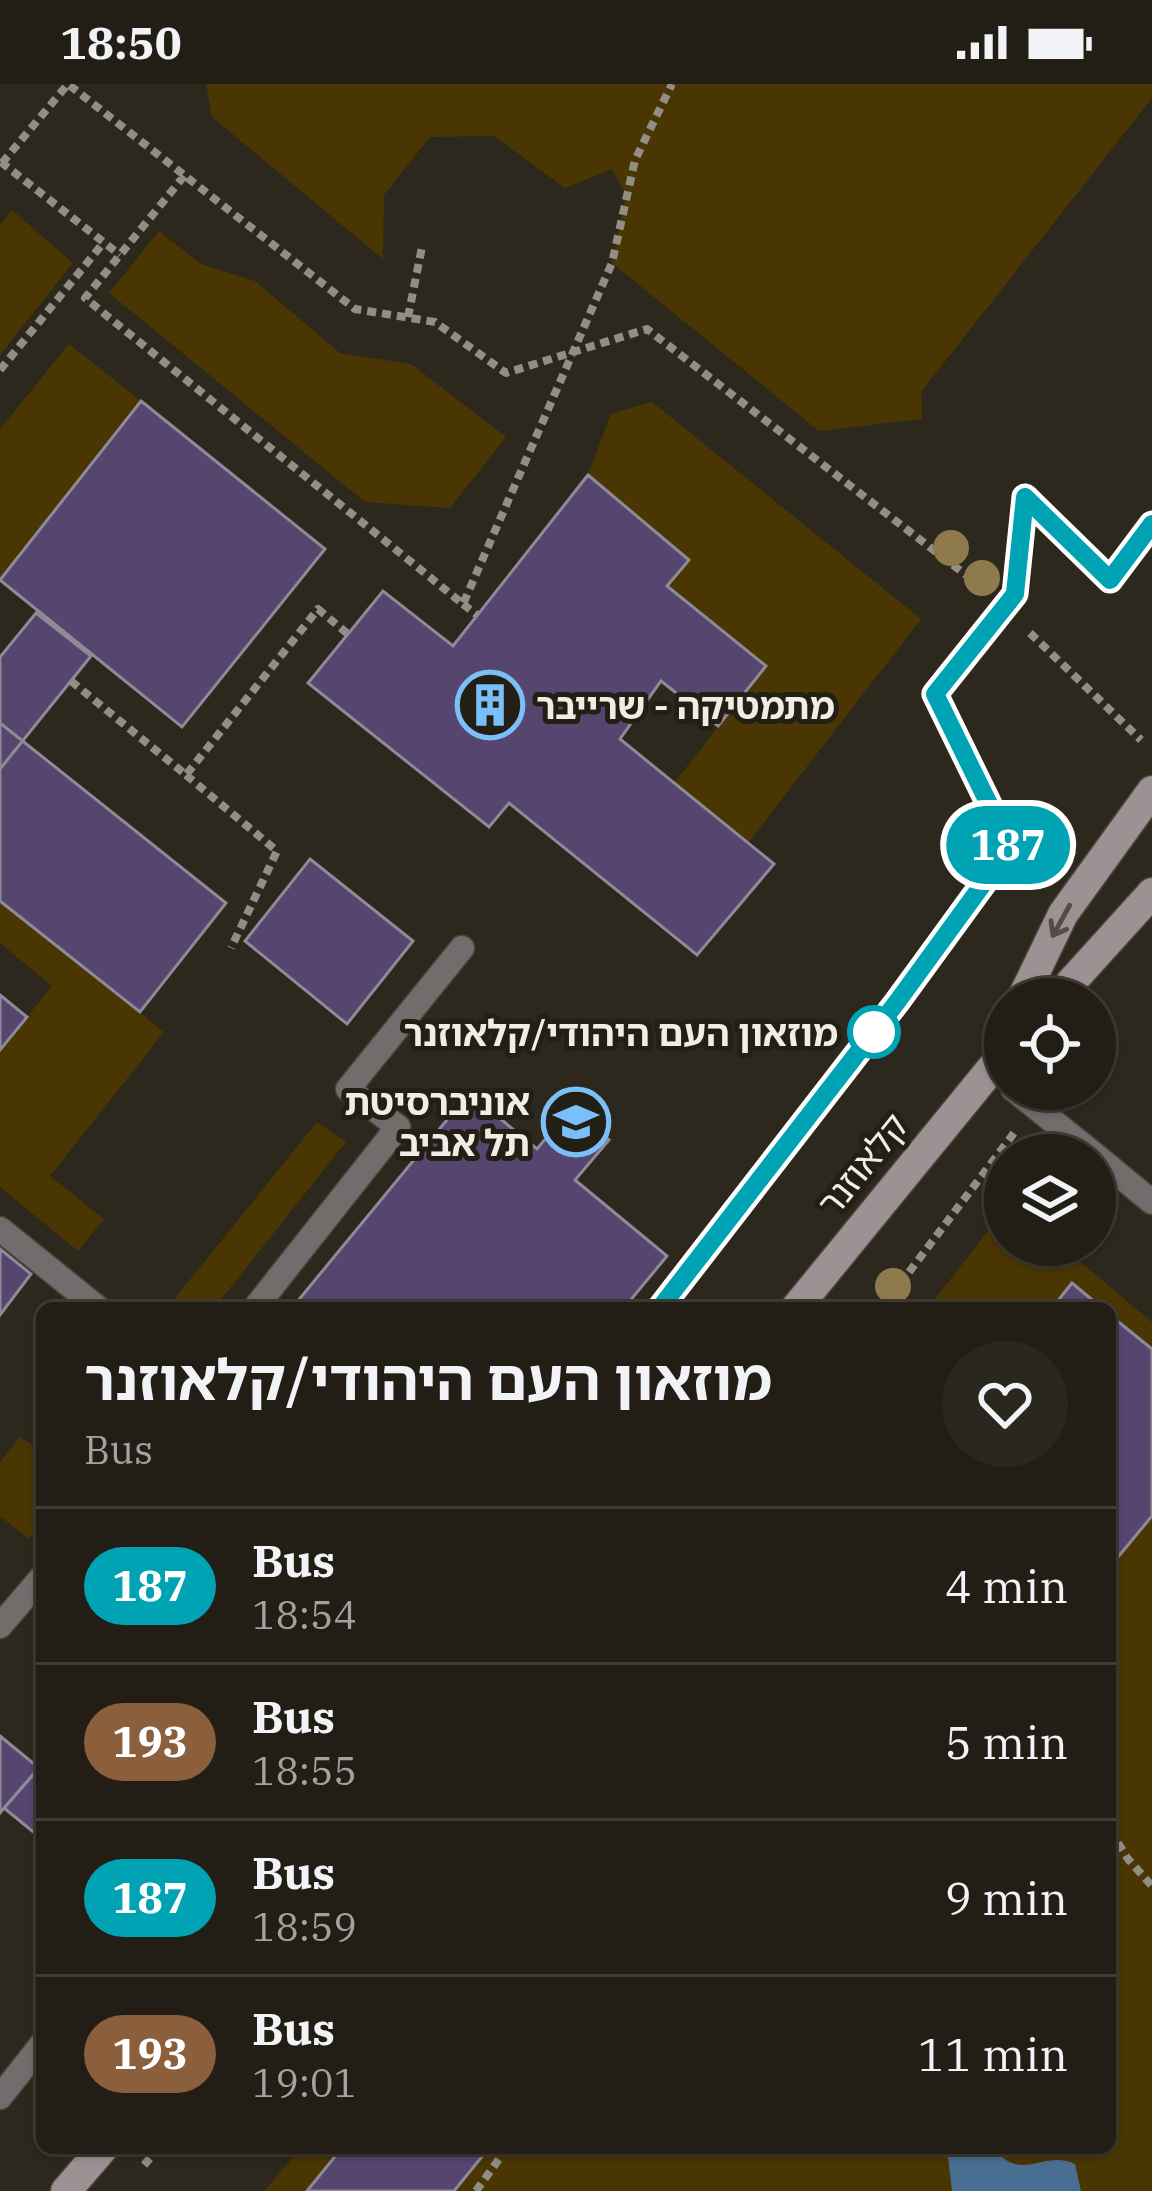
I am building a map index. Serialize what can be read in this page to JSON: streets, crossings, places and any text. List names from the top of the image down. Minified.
{"streets":{"street":["קלאוזנר"]},"places":{"building":["מתמטיקה - שרייבר"],"other":["מוזאון העם היהודי/קלאוזנר"],"school or university":["אוניברסיטת תל אביב"]},"lines":["bus line 187"],"page":{"status":"18:50","on_map":"187","heading":["מוזאון העם היהודי/קלאוזנר","Bus"],"list":[{"mark":"187","name":"Bus","note":"18:54","value":"4 min"},{"mark":"193","name":"Bus","note":"18:55","value":"5 min"},{"mark":"187","name":"Bus","note":"18:59","value":"9 min"},{"mark":"193","name":"Bus","note":"19:01","value":"11 min"}]}}
